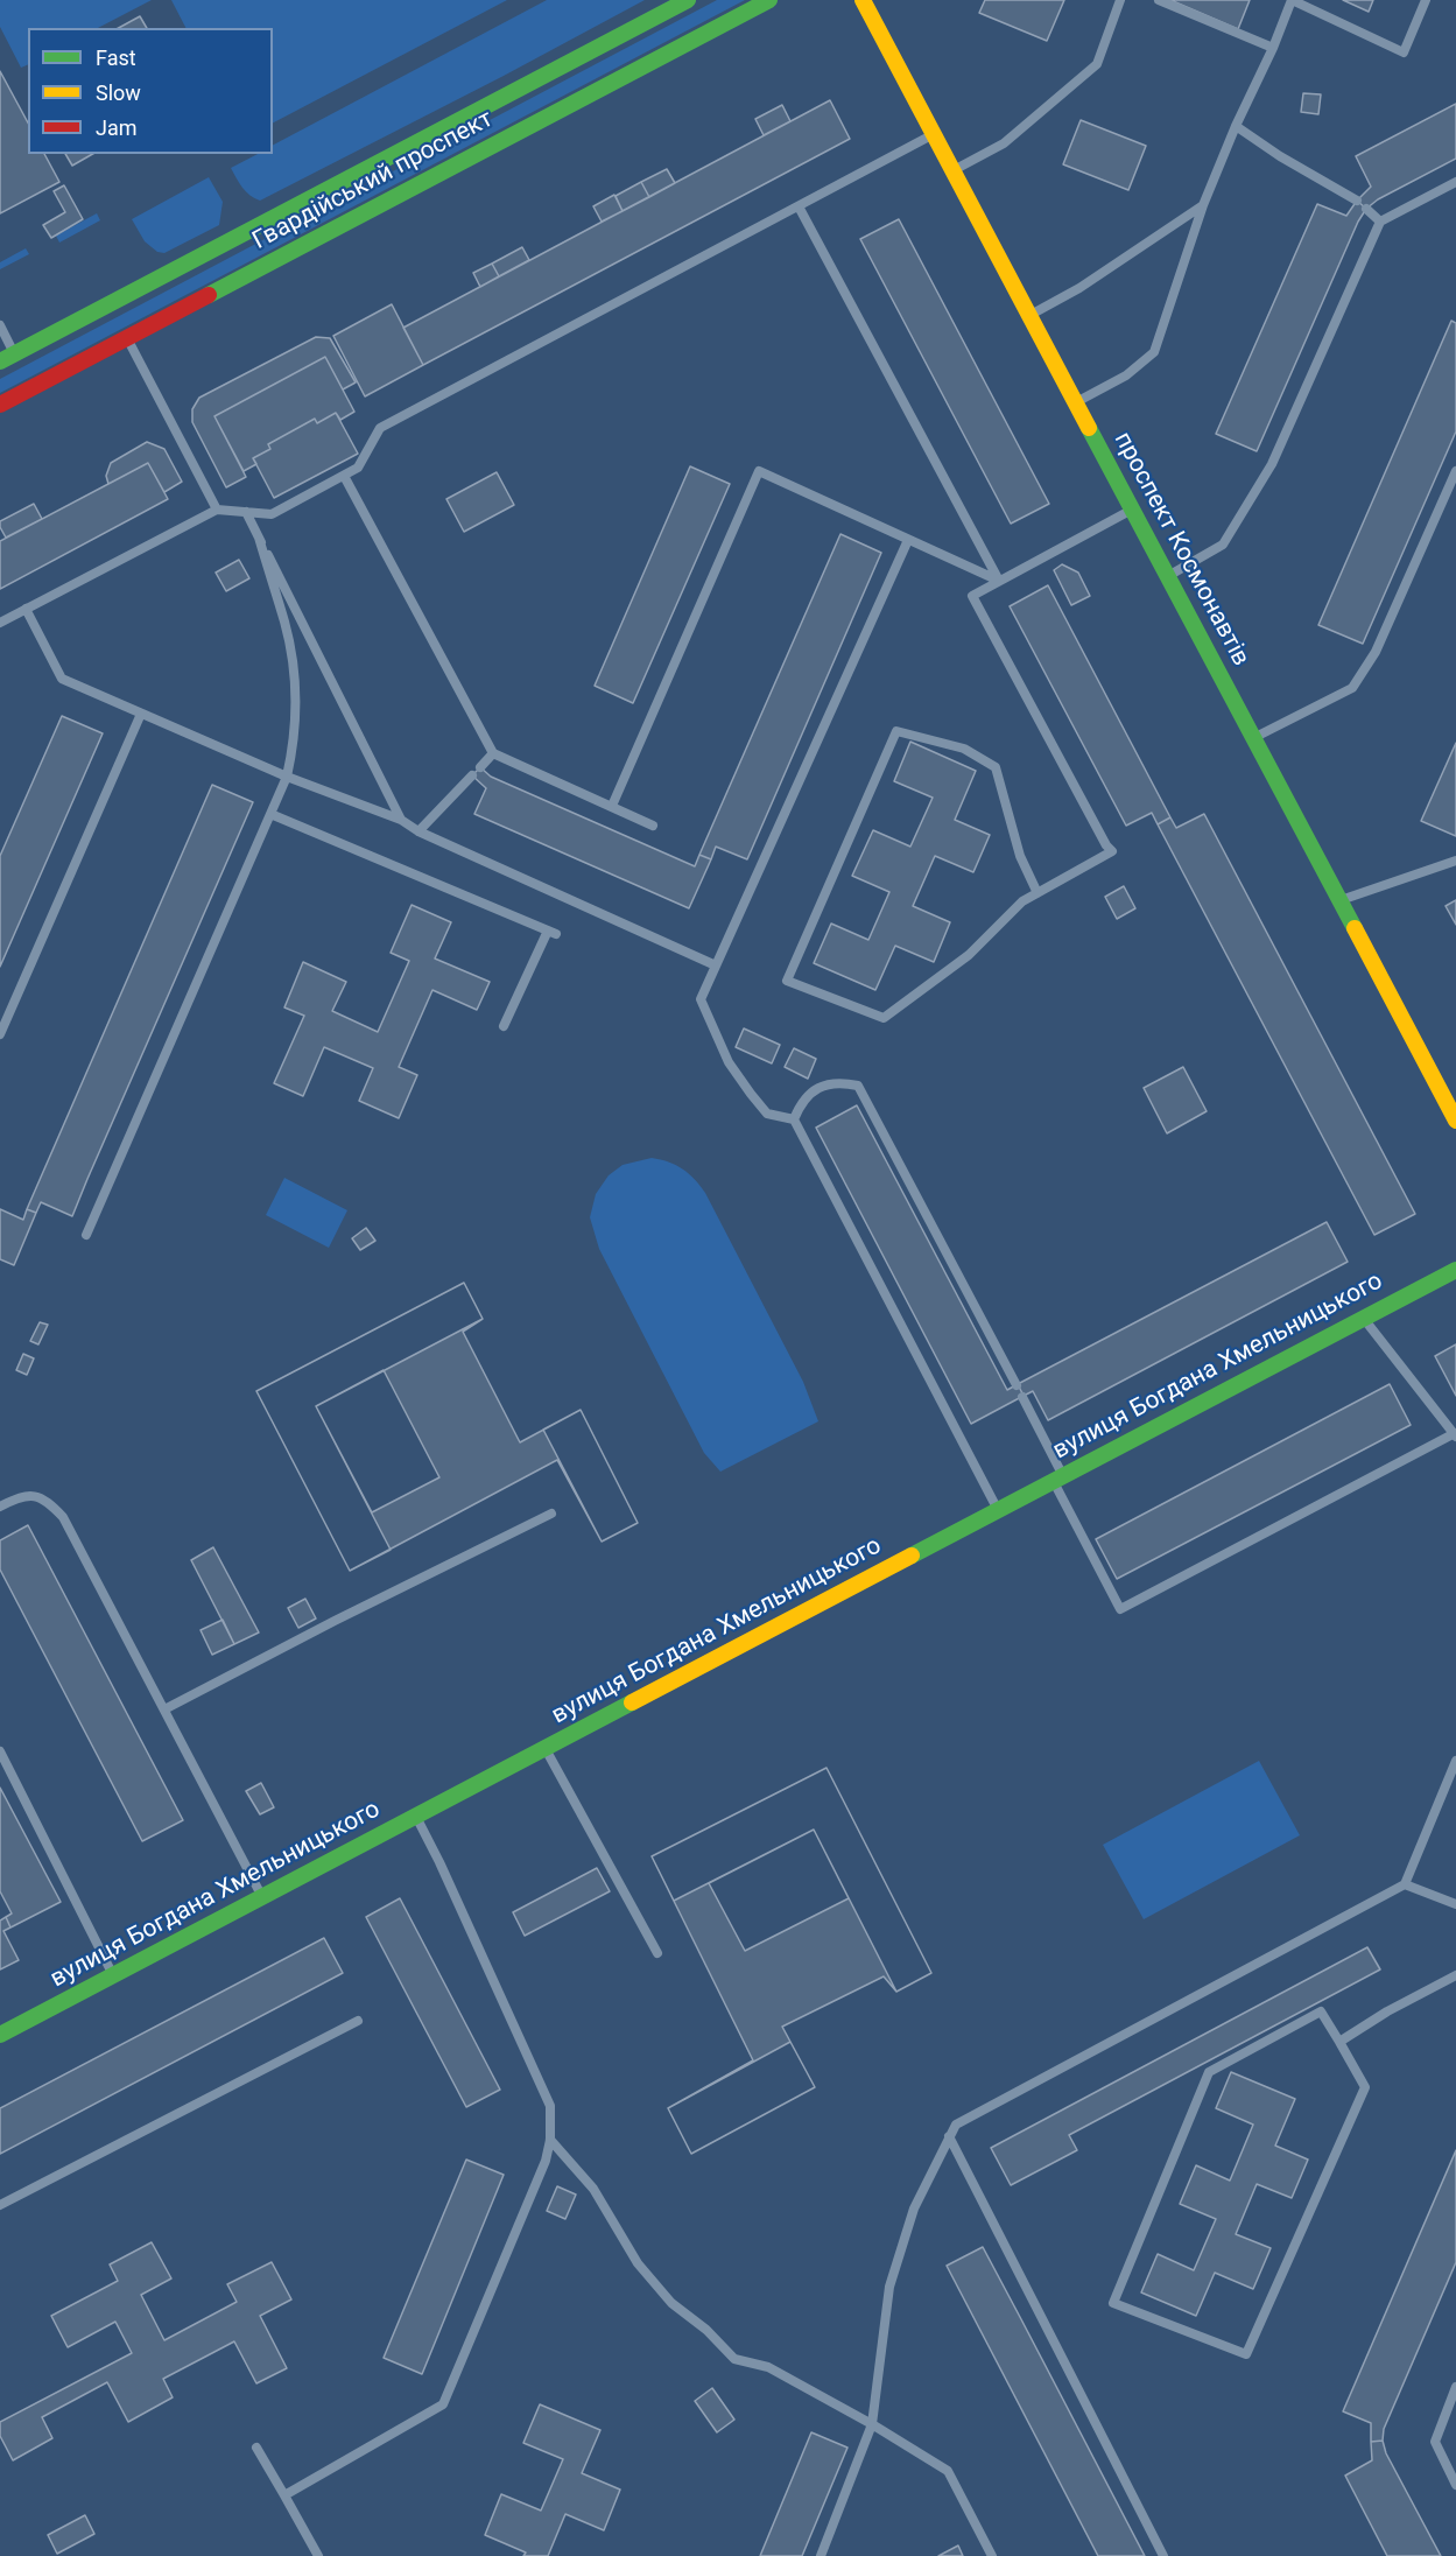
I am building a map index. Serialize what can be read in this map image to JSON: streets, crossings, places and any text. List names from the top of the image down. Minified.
{"streets":{"main road":["Гвардійський проспект","проспект Космонавтів","вулиця Богдана Хмельницького"]},"legend":["Fast","Slow","Jam"]}
